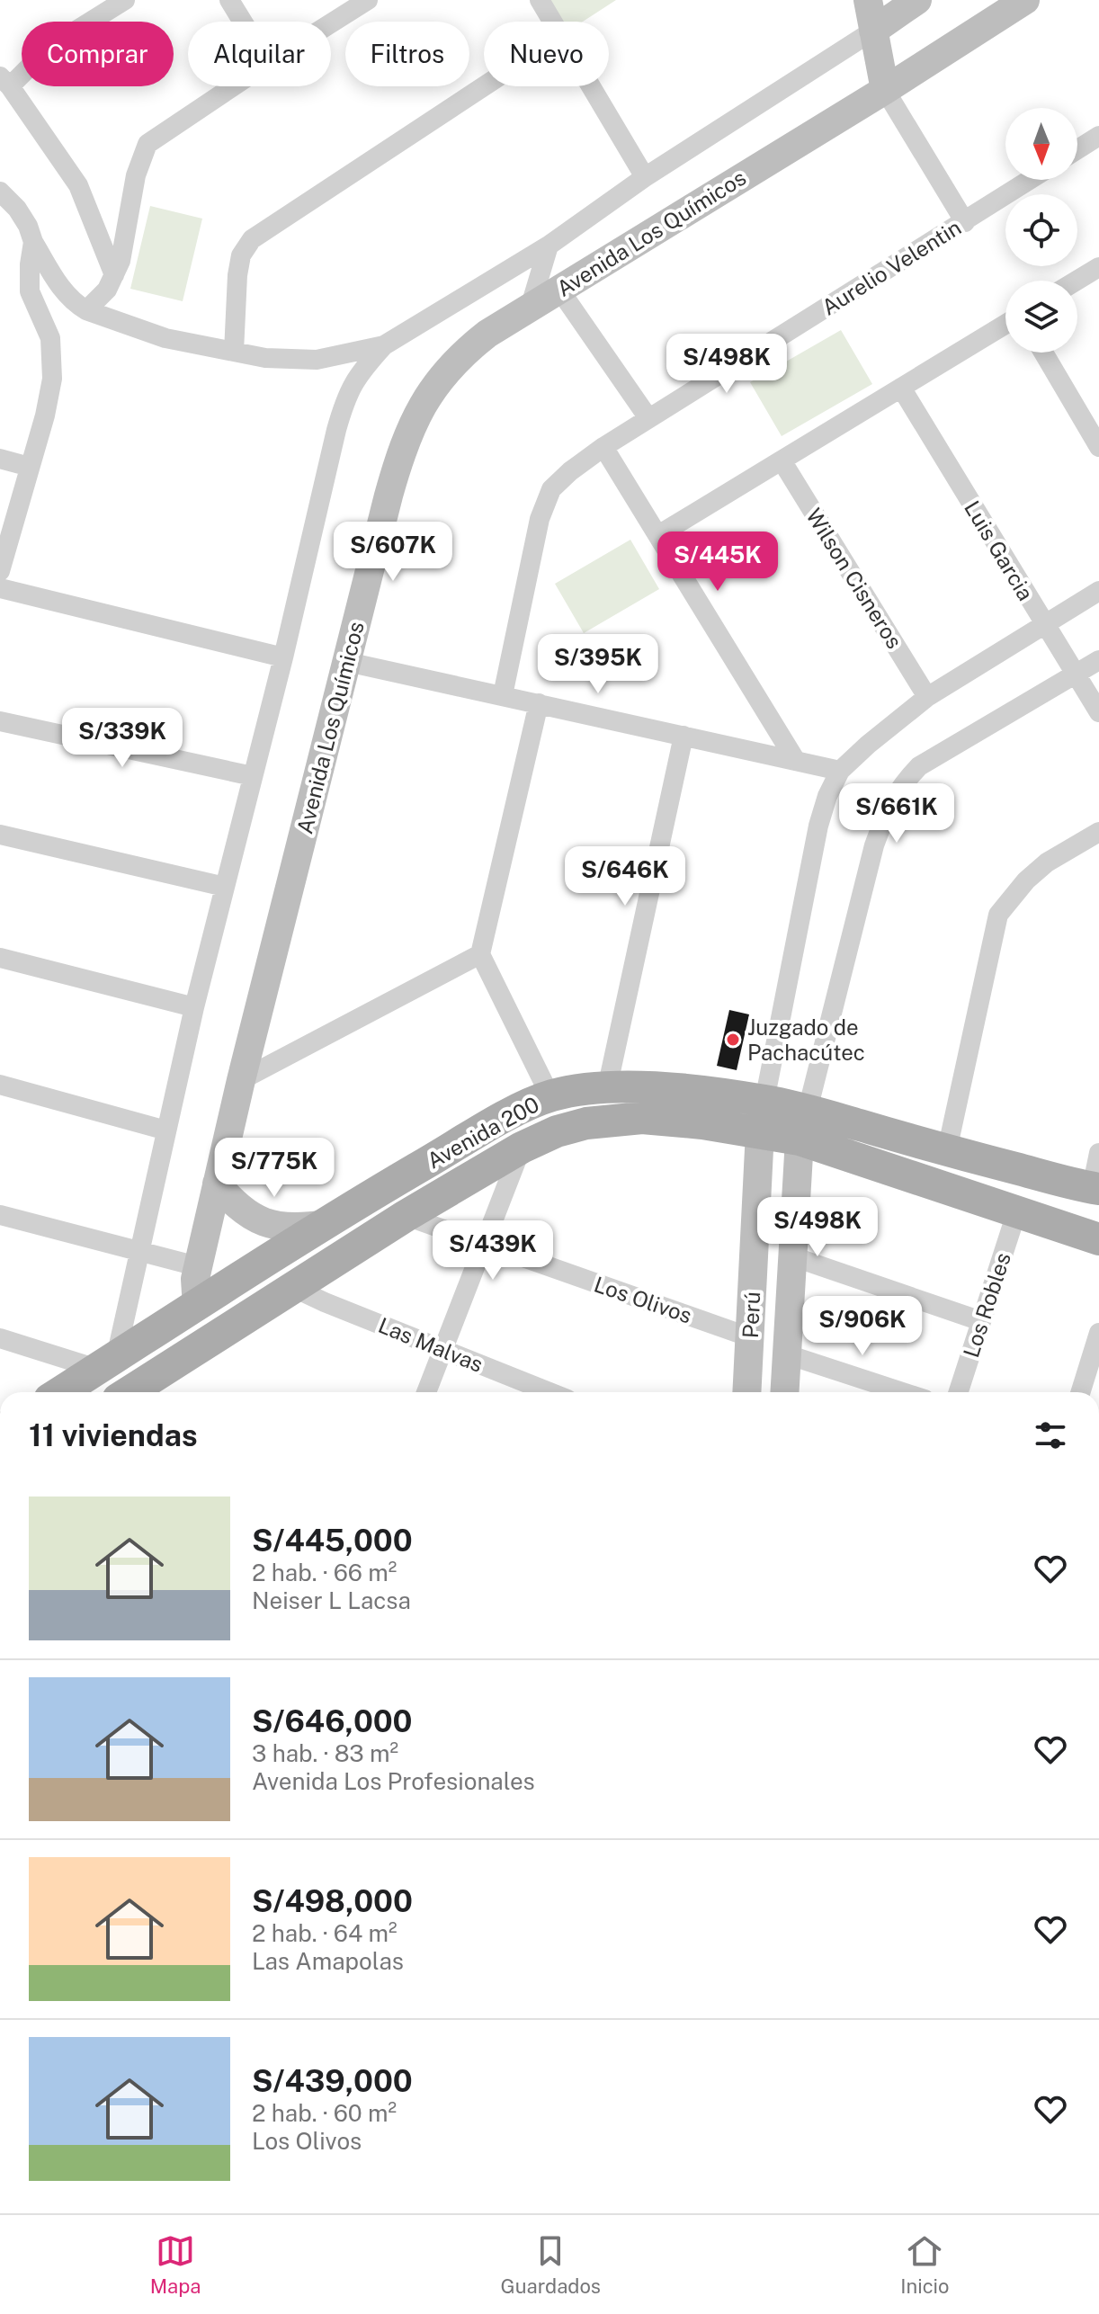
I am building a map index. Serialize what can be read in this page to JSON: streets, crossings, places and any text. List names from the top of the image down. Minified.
{"streets":{"main road":["Avenida Los Químicos","Avenida 200","Perú"],"street":["Aurelio Velentin","Luis Garcia","Wilson Cisneros","Los Olivos","Los Robles","Las Malvas"]},"crossings":[["Avenida Los Químicos","Avenida 200"],["Avenida 200","Los Olivos"],["Avenida 200","Los Robles"],["Avenida 200","Perú"],["Avenida 200","Las Malvas"],["Los Olivos","Perú"]],"places":["Juzgado de Pachacútec"],"north":"bottom","page":{"chip":["Comprar","Alquilar","Filtros","Nuevo"],"price":["S/498K","S/607K","S/445K","S/395K","S/339K","S/661K","S/646K","S/775K","S/498K","S/439K","S/906K"],"heading":"11 viviendas","list":[{"name":"S/445,000","note":"2 hab. · 66 m² · Neiser L Lacsa"},{"name":"S/646,000","note":"3 hab. · 83 m² · Avenida Los Profesionales"},{"name":"S/498,000","note":"2 hab. · 64 m² · Las Amapolas"},{"name":"S/439,000","note":"2 hab. · 60 m² · Los Olivos"}],"tabs":["Mapa","Guardados","Inicio"]}}
